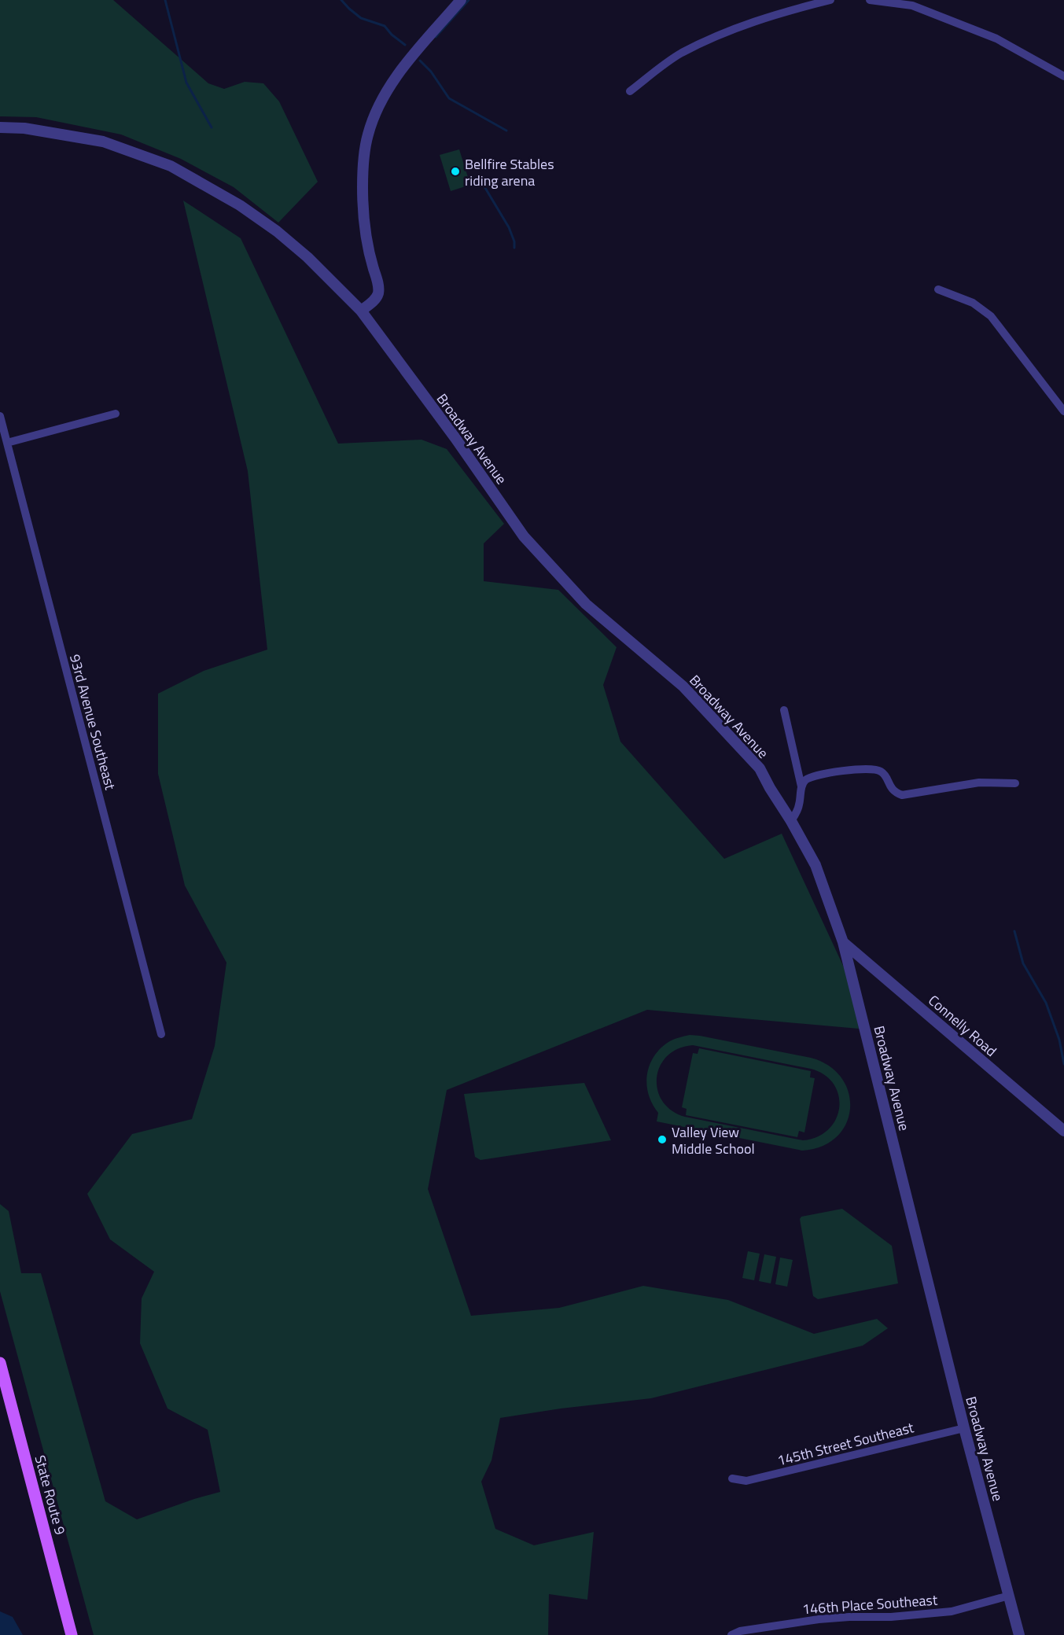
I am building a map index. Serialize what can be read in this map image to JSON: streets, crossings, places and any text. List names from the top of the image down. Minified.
{"streets":{"main road":["State Route 9"],"street":["Broadway Avenue","93rd Avenue Southeast","Connelly Road","145th Street Southeast","146th Place Southeast"]},"crossings":[["Broadway Avenue","Connelly Road"],["Broadway Avenue","145th Street Southeast"],["Broadway Avenue","146th Place Southeast"]],"places":["Bellfire Stables riding arena","Valley View Middle School"]}
